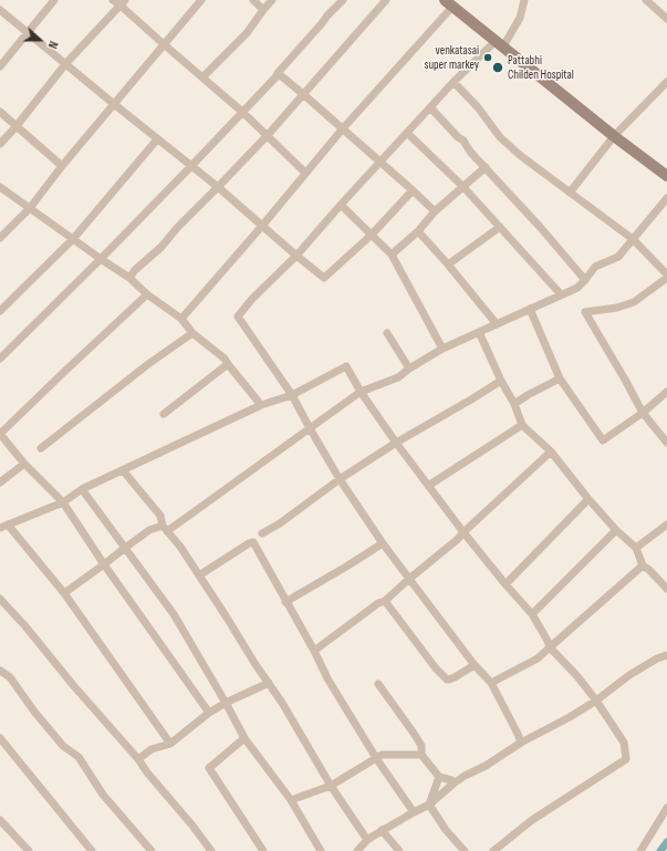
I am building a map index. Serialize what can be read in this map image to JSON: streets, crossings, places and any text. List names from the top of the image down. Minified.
{"places":["venkatasai super markey","Pattabhi Childen Hospital"],"north":"right"}
